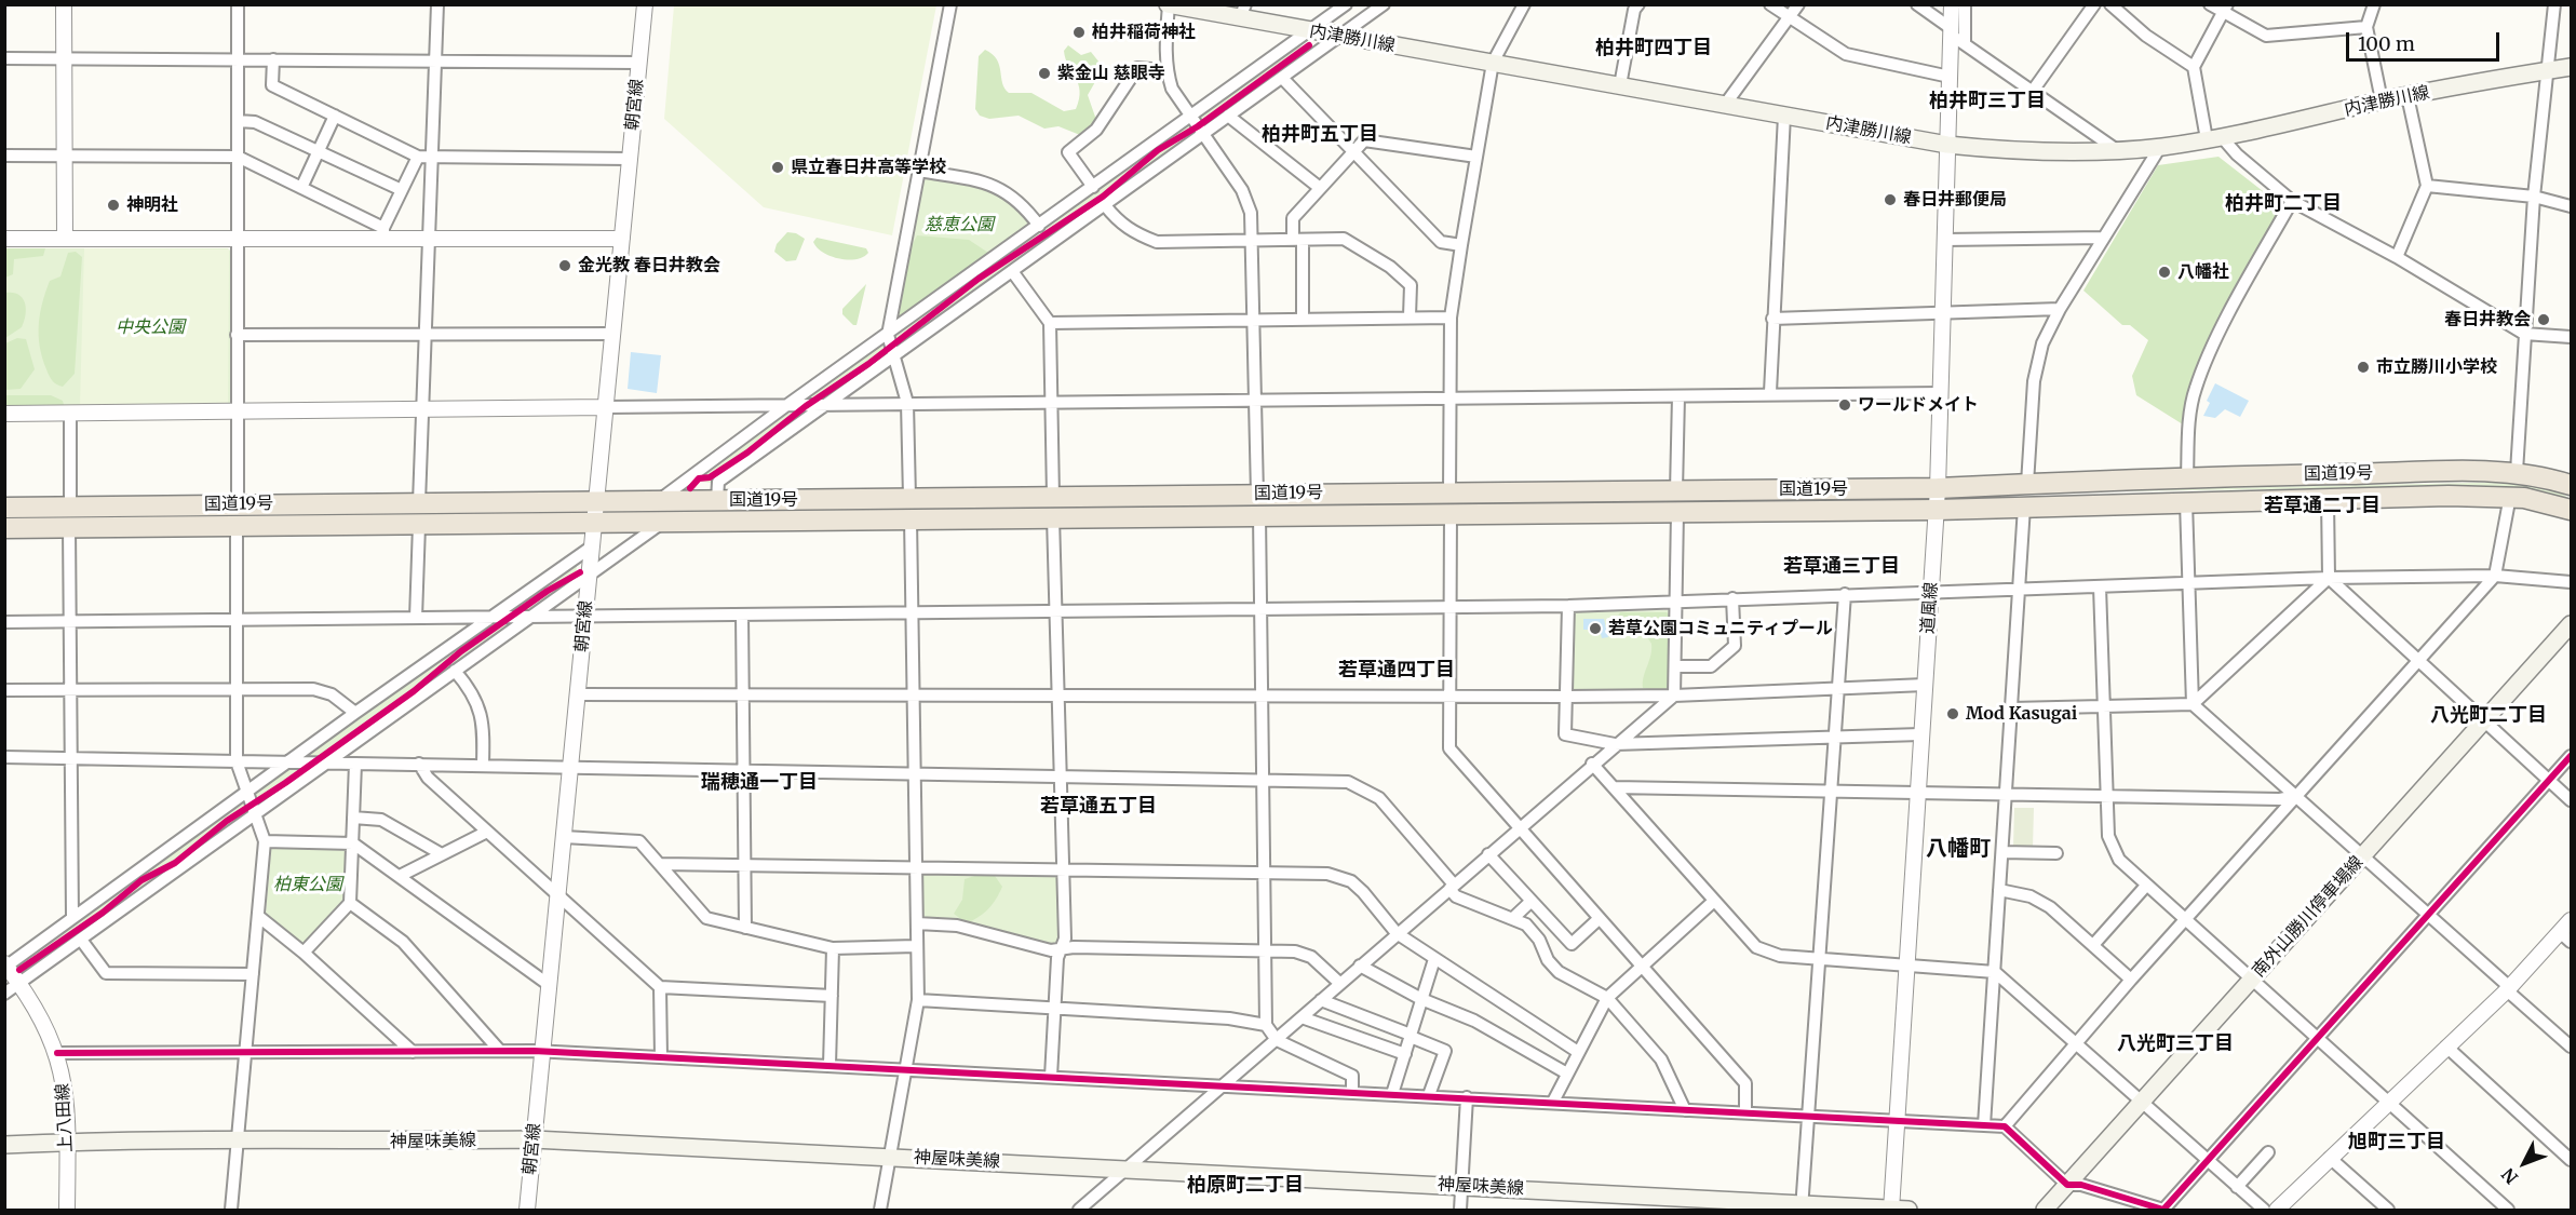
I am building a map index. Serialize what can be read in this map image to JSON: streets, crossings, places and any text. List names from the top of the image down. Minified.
{"streets":{"highway":["国道19号"],"main road":["内津勝川線","南外山勝川停車場線","神屋味美線"],"street":["朝宮線","道風線","上八田線"]},"crossings":[["内津勝川線","道風線"],["朝宮線","国道19号"],["朝宮線","神屋味美線"],["国道19号","道風線"],["道風線","神屋味美線"],["上八田線","神屋味美線"]],"districts":["柏井町四丁目","柏井町三丁目","柏井町五丁目","柏井町二丁目","若草通二丁目","若草通三丁目","若草通四丁目","八光町二丁目","瑞穂通一丁目","若草通五丁目","八幡町","八光町三丁目","旭町三丁目","柏原町二丁目"],"parks":["慈恵公園","中央公園","柏東公園"],"places":["柏井稲荷神社","紫金山 慈眼寺","県立春日井高等学校","春日井郵便局","神明社","金光教 春日井教会","八幡社","春日井教会","市立勝川小学校","ワールドメイト","若草公園コミュニティプール","Mod Kasugai"],"scale_bar":"100 m","north":"bottom left"}
